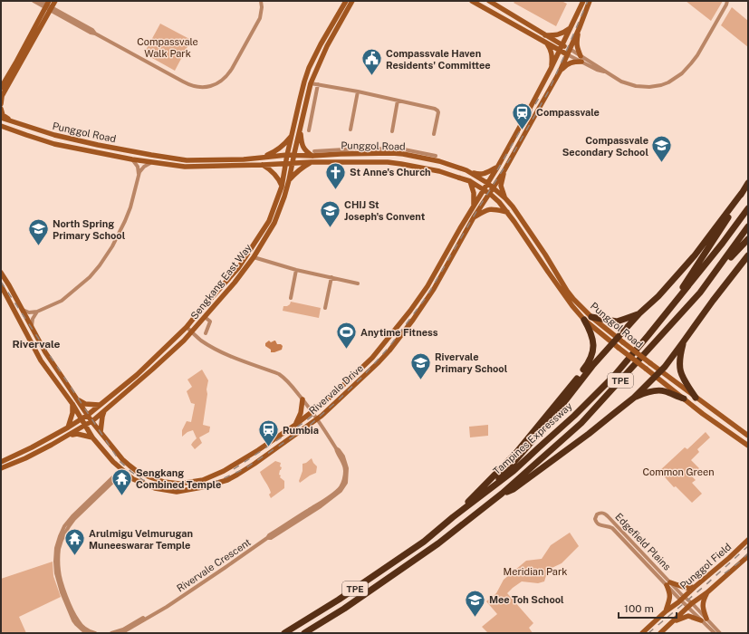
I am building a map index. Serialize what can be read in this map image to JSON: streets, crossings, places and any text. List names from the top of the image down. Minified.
{"streets":{"highway":["TPE","Tampines Expressway"],"main road":["Punggol Road","Sengkang East Way","Rivervale Drive","Punggol Field"],"street":["Edgefield Plains","Rivervale Crescent"]},"crossings":[["Punggol Road","Sengkang East Way"],["Punggol Road","Rivervale Drive"],["Sengkang East Way","Rivervale Drive"],["Sengkang East Way","Rivervale Crescent"],["Rivervale Drive","Rivervale Crescent"],["Edgefield Plains","Punggol Field"]],"districts":["Rivervale"],"parks":["Compassvale Walk Park","Common Green","Meridian Park"],"places":{"public building":["Compassvale Haven Residents' Committee"],"station":["Compassvale","Rumbia"],"school or university":["Compassvale Secondary School","CHIJ St Joseph's Convent","North Spring Primary School","Rivervale Primary School","Mee Toh School"],"church":["St Anne's Church"],"sports":["Anytime Fitness"],"temple":["Sengkang Combined Temple","Arulmigu Velmurugan Muneeswarar Temple"]},"scale_bar":"100 m"}
